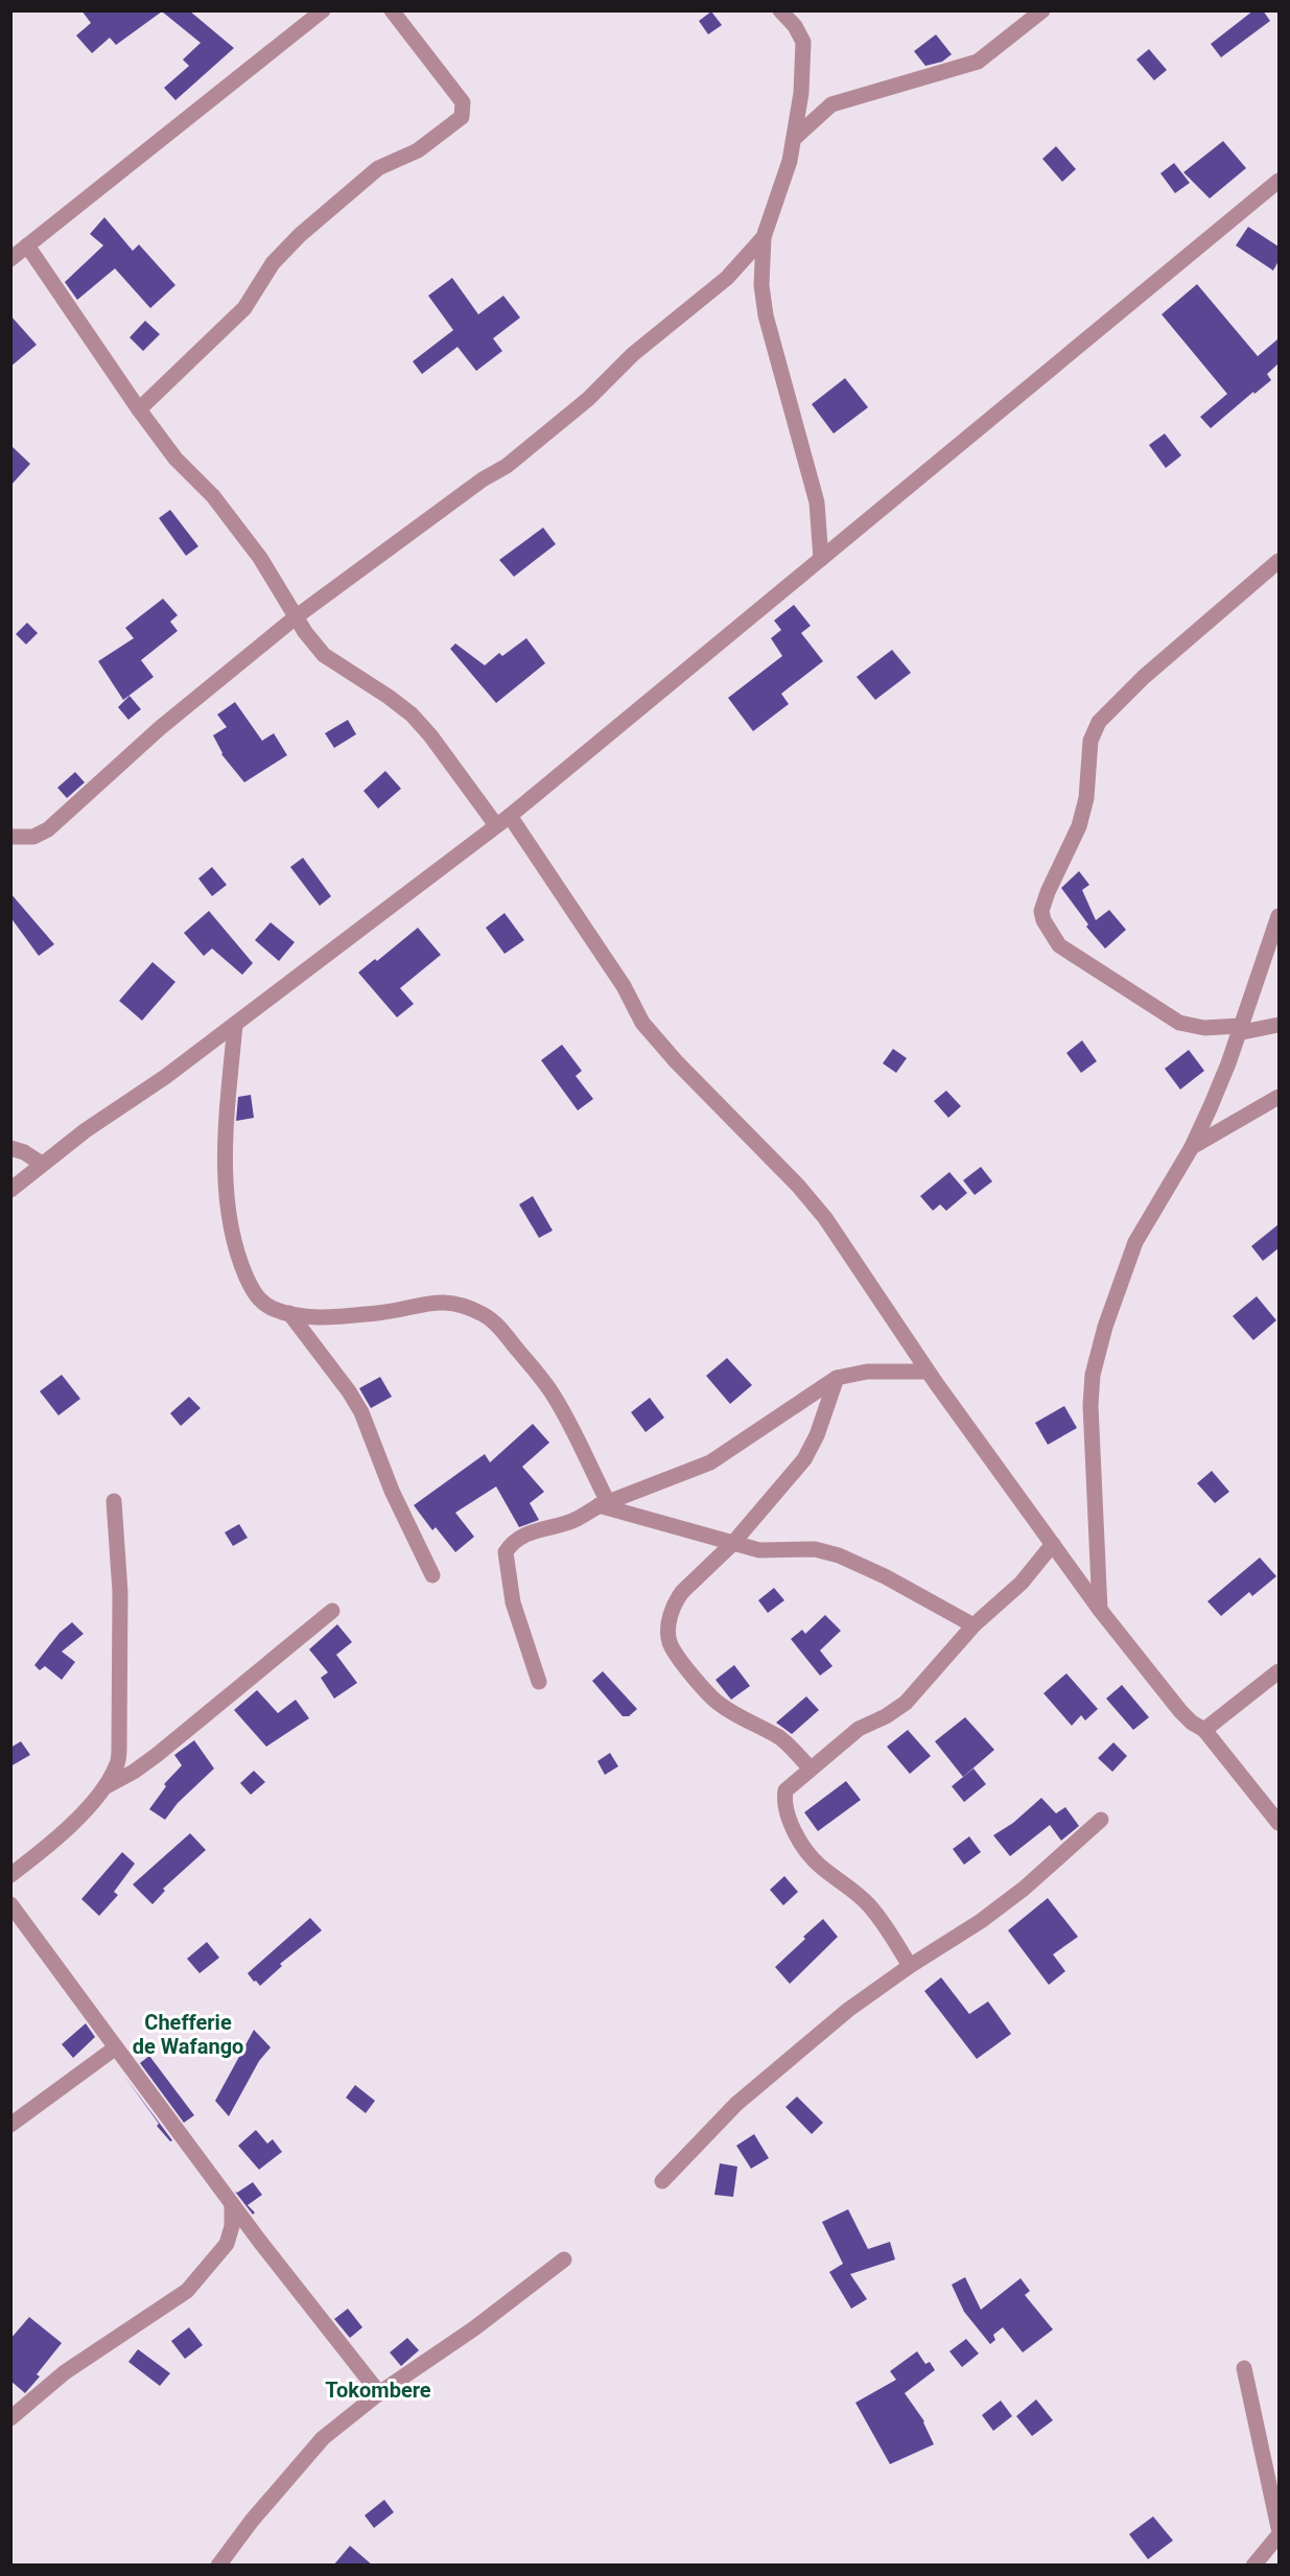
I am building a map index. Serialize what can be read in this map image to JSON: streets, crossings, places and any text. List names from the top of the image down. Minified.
{"districts":["Chefferie de Wafango","Tokombere"]}
